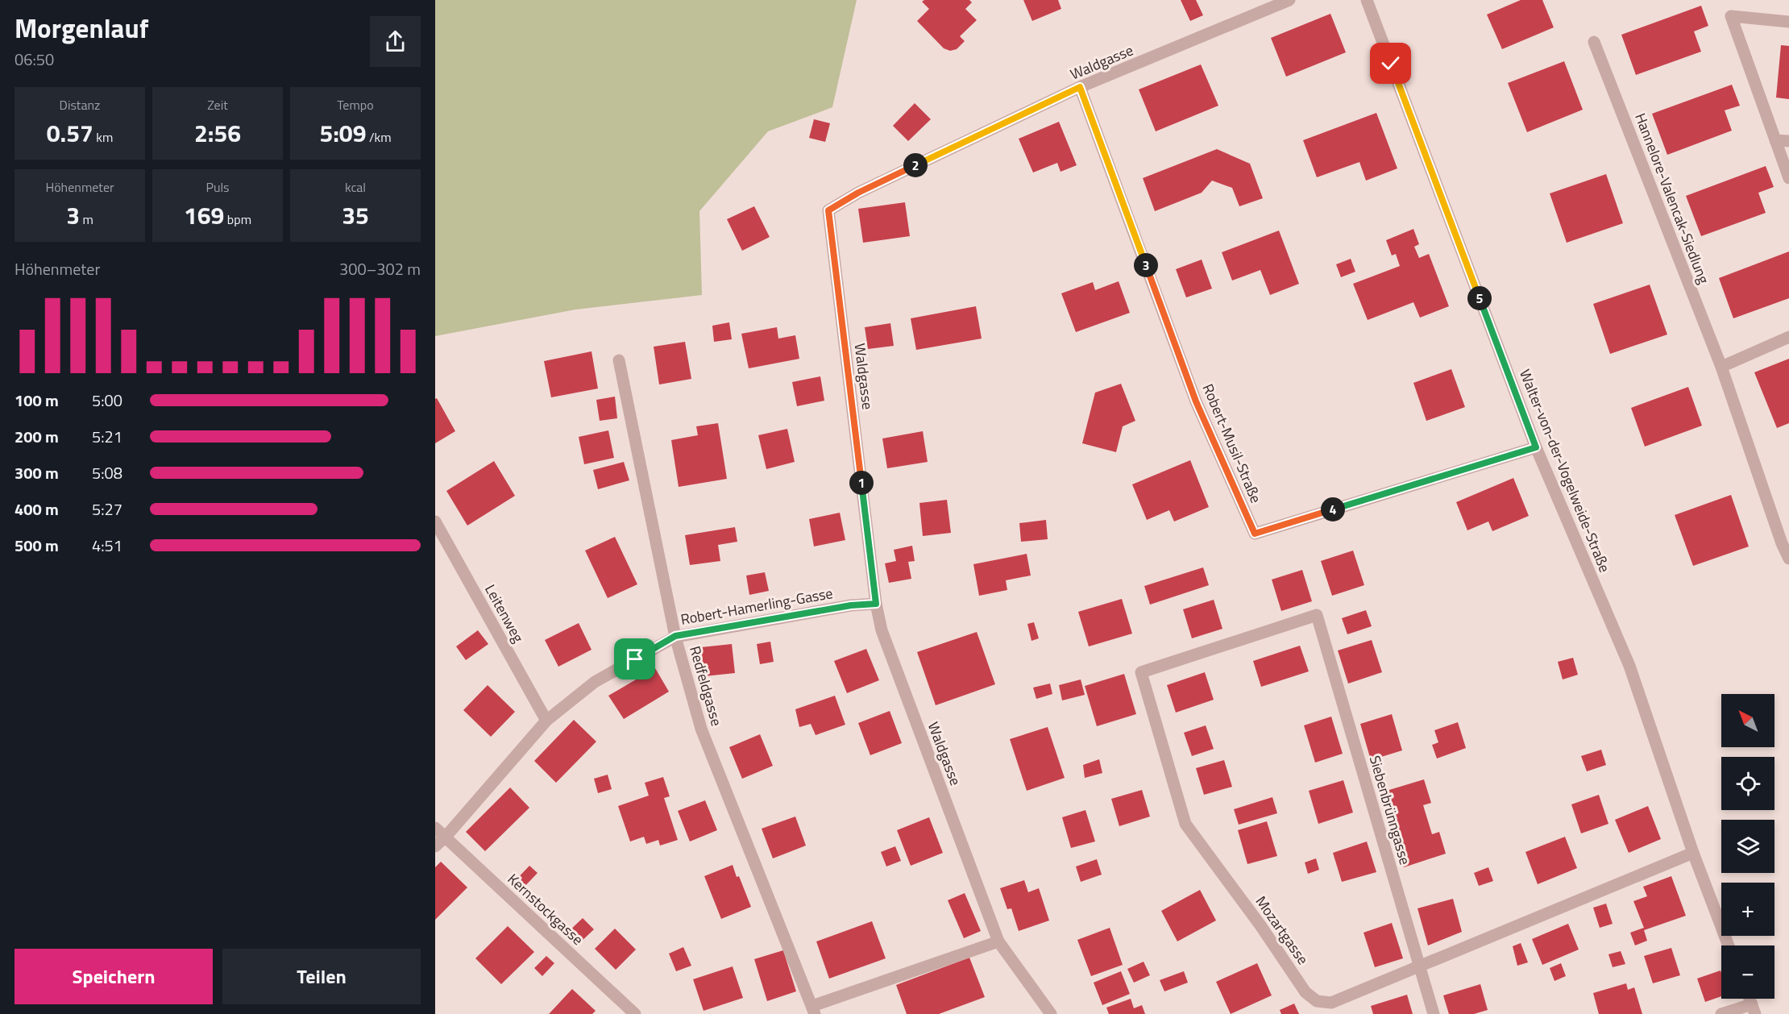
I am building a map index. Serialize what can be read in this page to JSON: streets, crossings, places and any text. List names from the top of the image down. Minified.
{"streets":{"street":["Waldgasse","Hannelore-Valencak-Siedlung","Robert-Musil-Straße","Walter-von-der-Vogelweide-Straße","Robert-Hamerling-Gasse","Leitenweg","Redfeldgasse","Siebenbrünngasse","Kernstockgasse","Mozartgasse"]},"crossings":[["Waldgasse","Robert-Musil-Straße"],["Waldgasse","Robert-Hamerling-Gasse"],["Waldgasse","Redfeldgasse"],["Robert-Musil-Straße","Walter-von-der-Vogelweide-Straße"],["Walter-von-der-Vogelweide-Straße","Mozartgasse"],["Robert-Hamerling-Gasse","Leitenweg"],["Robert-Hamerling-Gasse","Redfeldgasse"],["Robert-Hamerling-Gasse","Kernstockgasse"],["Siebenbrünngasse","Mozartgasse"]],"north":"top left","page":{"heading":["Morgenlauf","06:50"],"stats":[["Distanz","0.57 km"],["Zeit","2:56"],["Tempo","5:09 /km"],["Höhenmeter","3 m"],["Puls","169 bpm"],["kcal","35"]],"pins":["2","3","5","1","4"],"chart":["Höhenmeter","300–302 m"],"list":[{"name":"100 m","note":"5:00"},{"name":"200 m","note":"5:21"},{"name":"300 m","note":"5:08"},{"name":"400 m","note":"5:27"},{"name":"500 m","note":"4:51"}],"map_buttons":["+","−"],"buttons":["Speichern","Teilen"]}}
